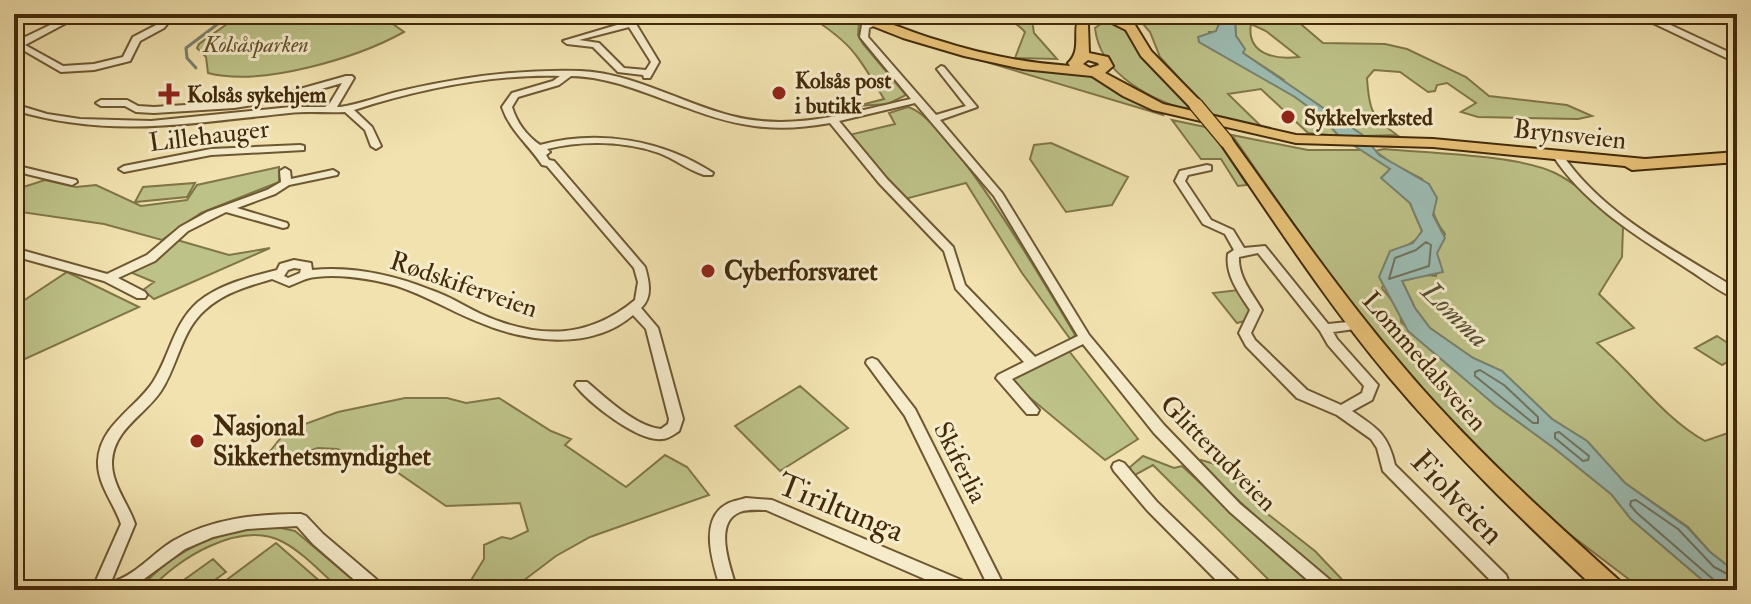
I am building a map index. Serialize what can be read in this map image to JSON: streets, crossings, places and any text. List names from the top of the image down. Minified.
{"streets":{"main road":["Brynsveien","Lommedalsveien"],"street":["Lillehauger","Rødskiferveien","Glitterudveien","Skiferlia","Fiolveien","Tiriltunga"]},"crossings":[["Brynsveien","Lommedalsveien"]],"water":["Lomma"],"parks":["Kolsåsparken"],"places":{"other":["Kolsås post i butikk","Sykkelverksted","Cyberforsvaret","Nasjonal Sikkerhetsmyndighet"],"health":["Kolsås sykehjem"]}}
